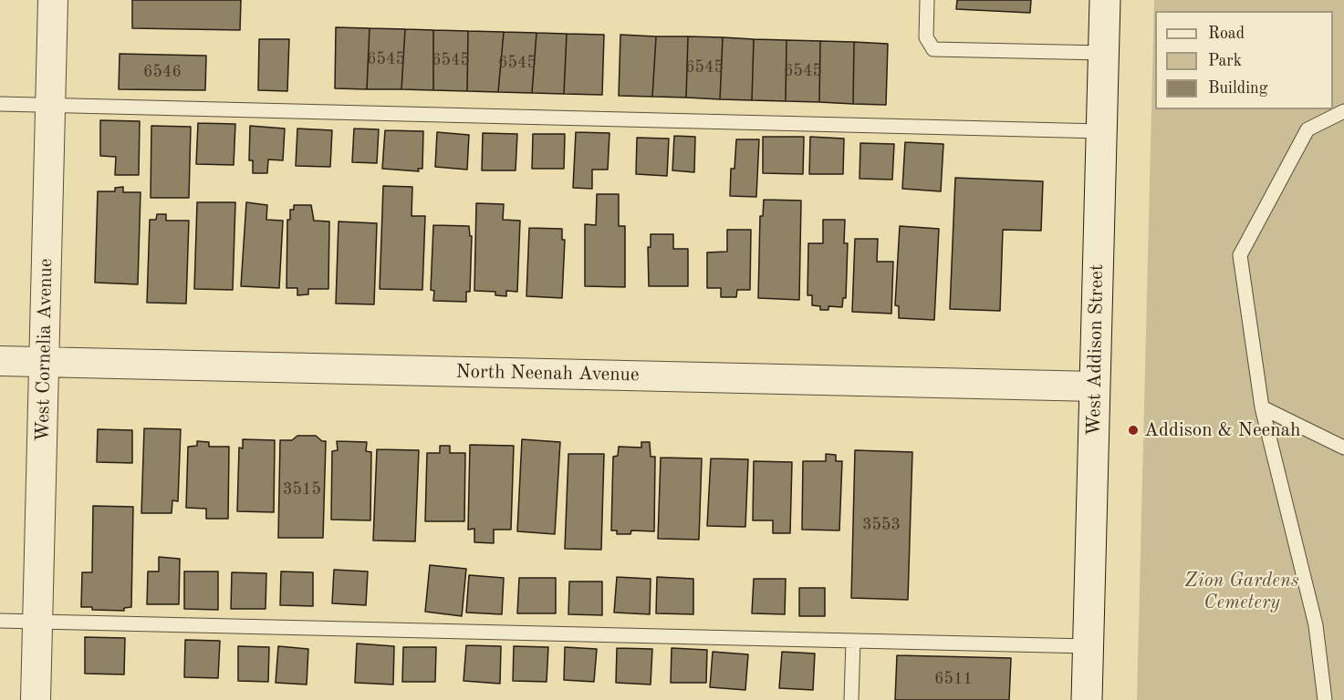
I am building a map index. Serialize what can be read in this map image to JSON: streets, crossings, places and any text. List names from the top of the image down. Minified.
{"streets":{"street":["West Cornelia Avenue","West Addison Street","North Neenah Avenue"]},"crossings":[["West Cornelia Avenue","North Neenah Avenue"],["West Addison Street","North Neenah Avenue"]],"parks":["Zion Gardens Cemetery"],"places":["Addison & Neenah"],"house_numbers":["6545","6545","6545","6545","6545","6546","3515","3553","6511"],"legend":["Road","Park","Building"]}
